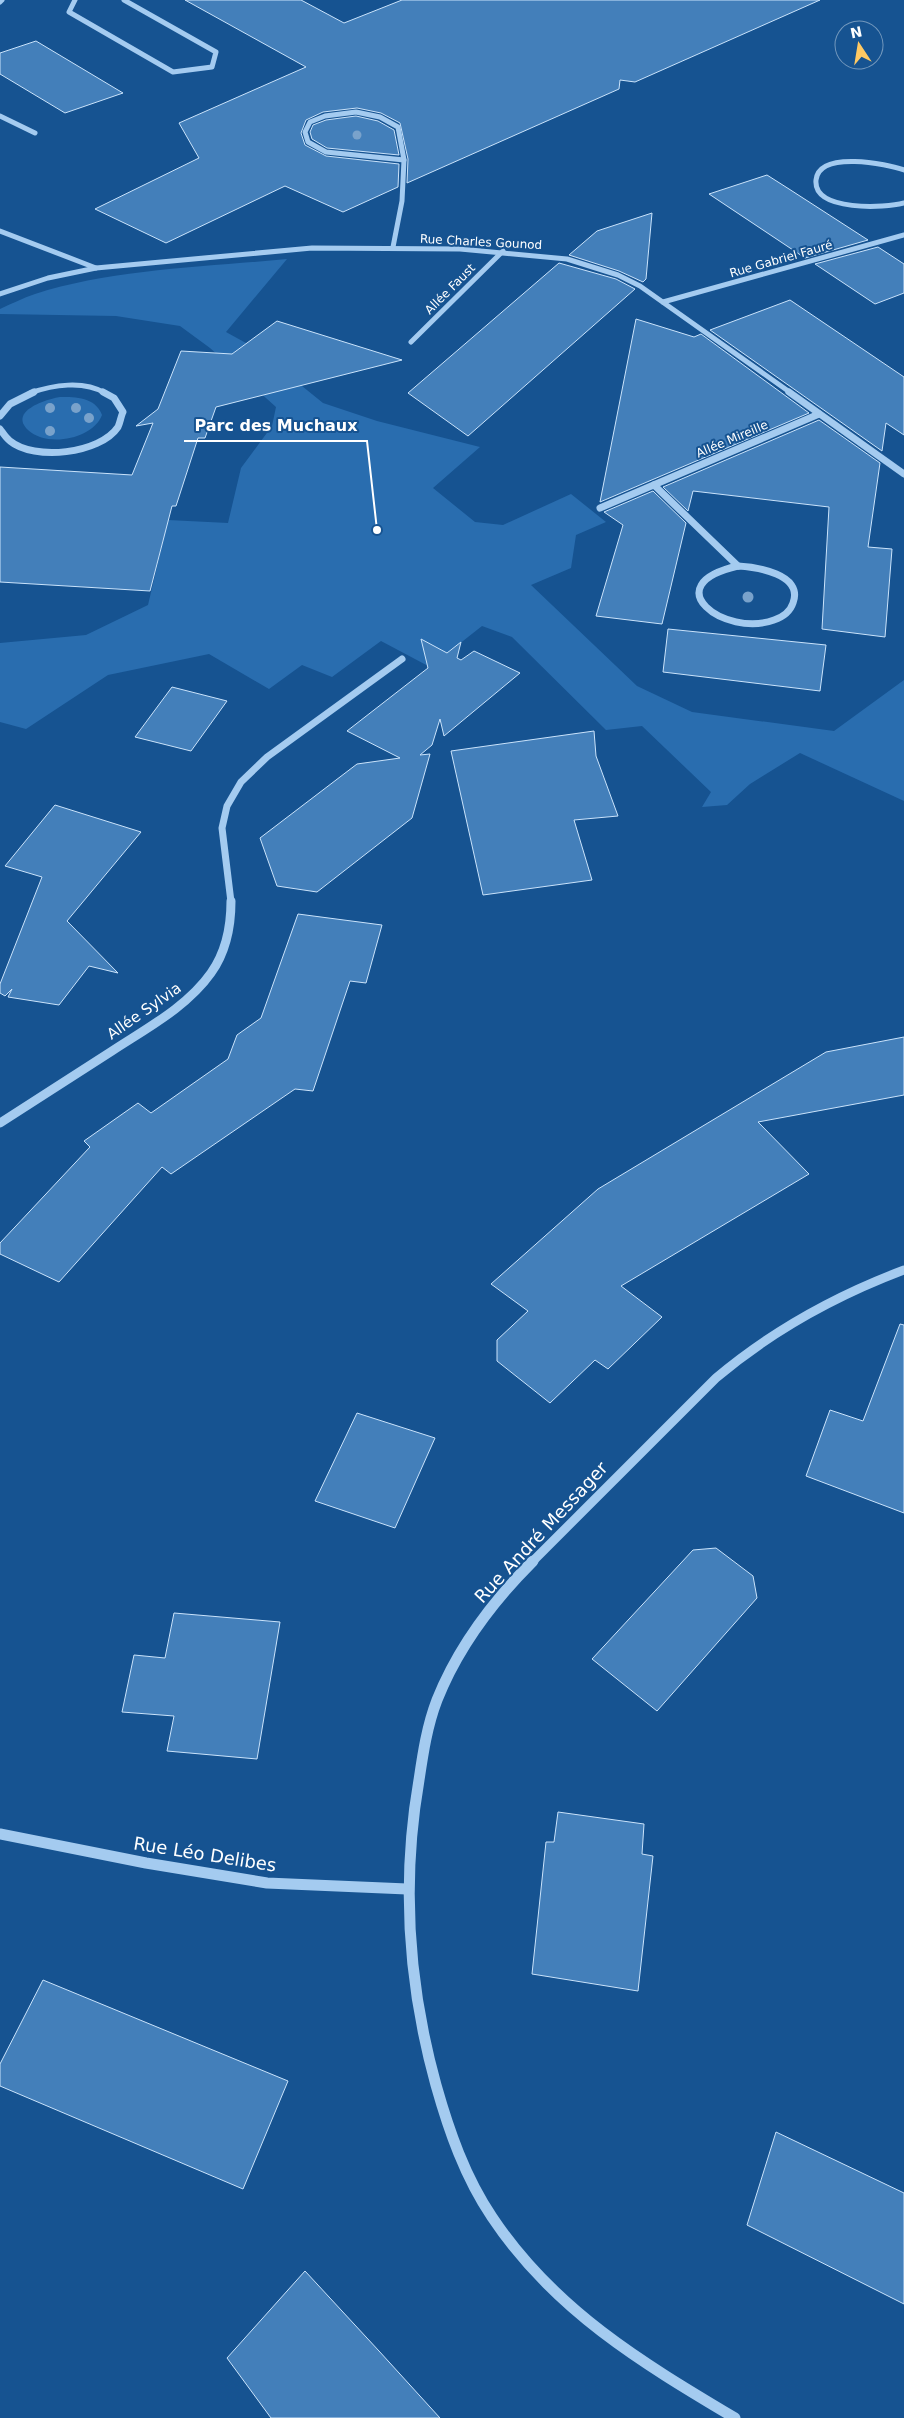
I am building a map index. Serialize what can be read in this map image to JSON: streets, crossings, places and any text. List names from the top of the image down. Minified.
{"streets":{"street":["Rue Charles Gounod","Rue Gabriel Fauré","Allée Faust","Allée Mireille","Allée Sylvia","Rue André Messager","Rue Léo Delibes"]},"crossings":[["Rue Charles Gounod","Rue Gabriel Fauré"],["Rue Charles Gounod","Allée Faust"],["Rue Charles Gounod","Allée Mireille"],["Rue André Messager","Rue Léo Delibes"]],"places":["Parc des Muchaux"],"north":"top"}
